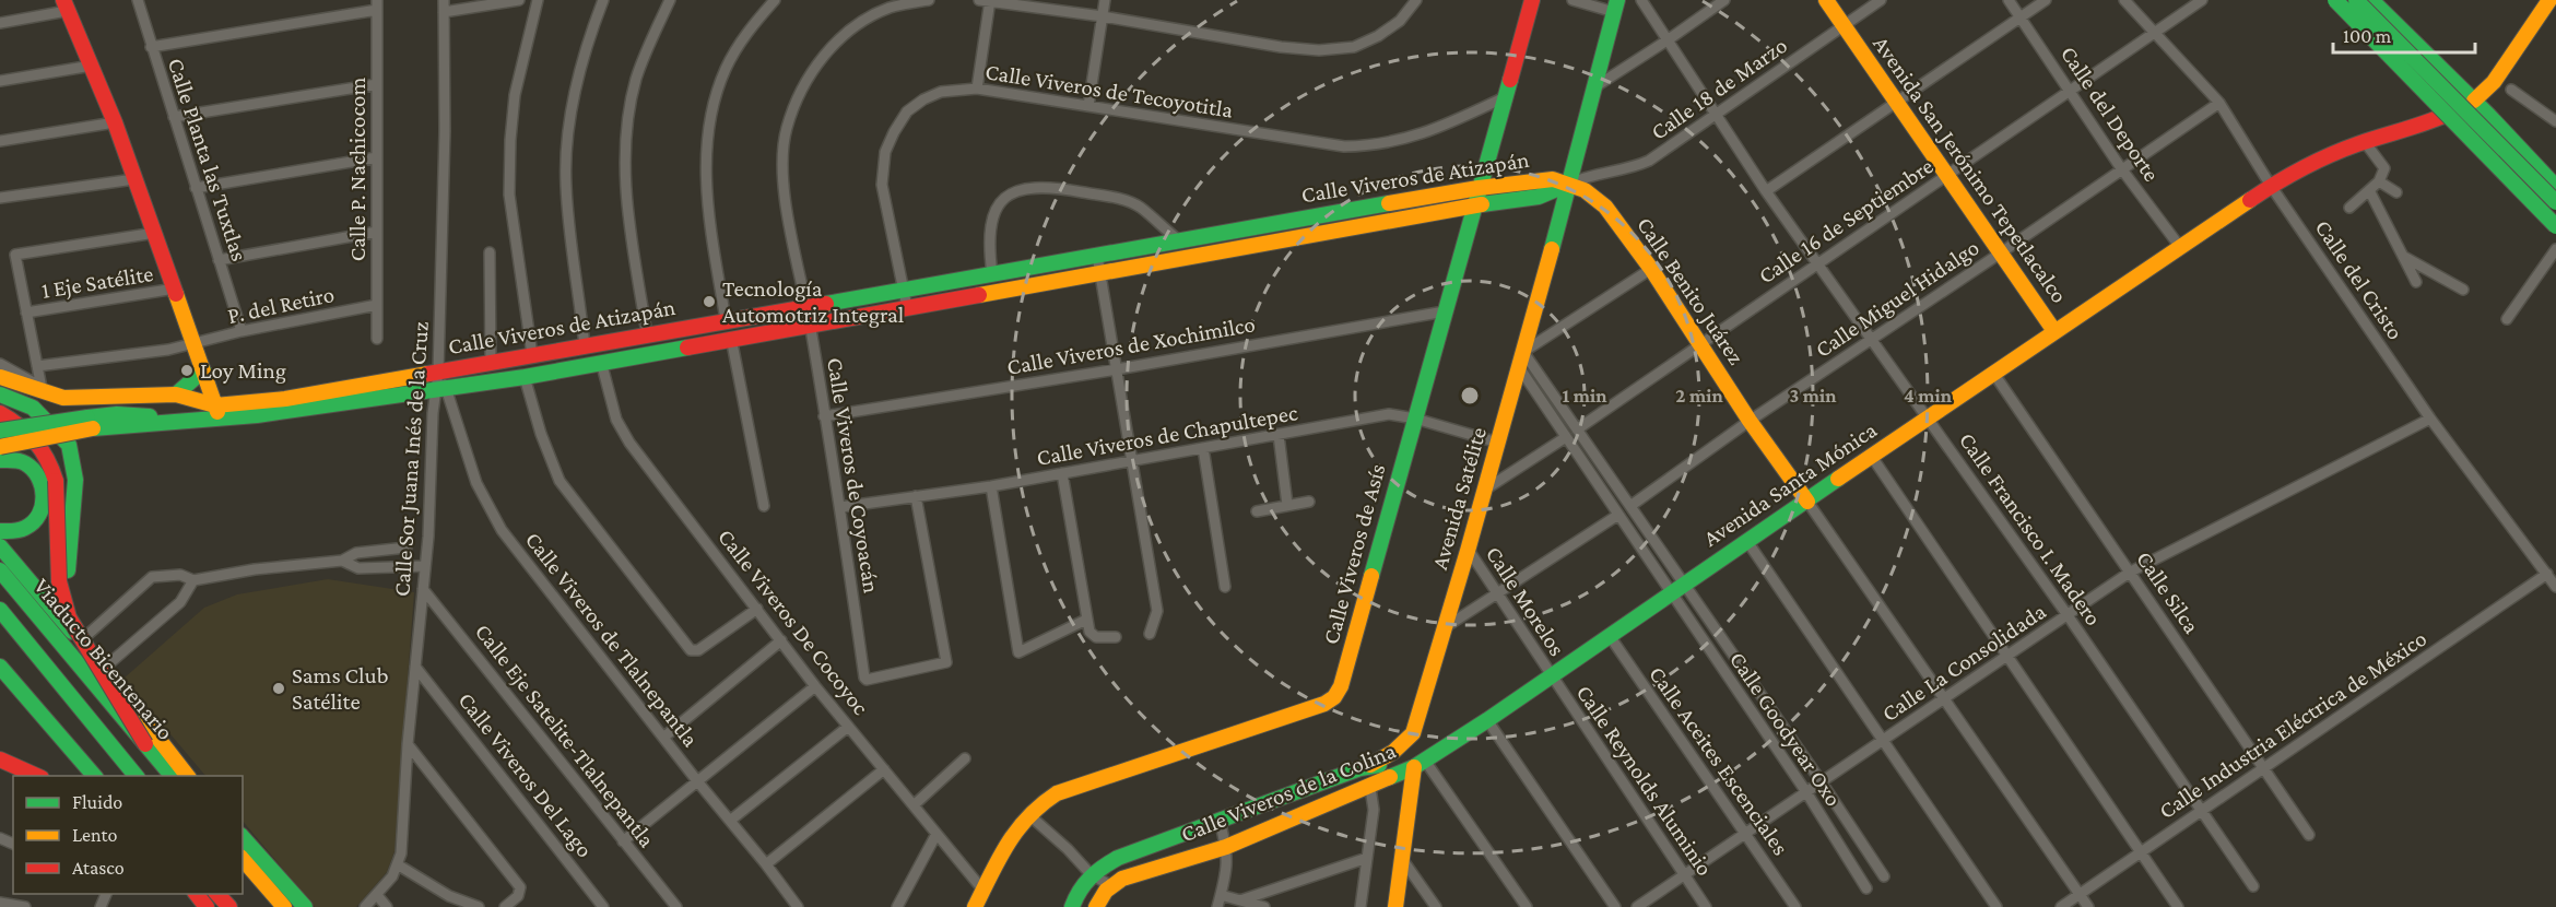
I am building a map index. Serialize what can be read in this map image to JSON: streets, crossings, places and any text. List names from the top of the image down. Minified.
{"streets":{"main road":["Avenida San Jerónimo Tepetlacalco","Calle Viveros de Atizapán","Calle Benito Juárez","Avenida Santa Mónica","Avenida Satélite","Calle Viveros de Asís","Viaducto Bicentenario","Calle Viveros de la Colina"],"street":["Calle 18 de Marzo","Calle Viveros de Tecoyotitla","Calle del Deporte","Calle Planta las Tuxtlas","Calle P. Nachicocom","Calle 16 de Septiembre","Calle del Cristo","1 Eje Satélite","Calle Miguel Hidalgo","P. del Retiro","Calle Viveros de Xochimilco","Calle Viveros de Chapultepec","Calle Sor Juana Inés de la Cruz","Calle Viveros de Coyoacán","Calle Francisco I. Madero","Calle Silca","Calle Morelos","Calle Viveros De Cocoyoc","Calle Viveros de Tlalnepantla","Calle La Consolidada","Calle Industria Eléctrica de México","Calle Goodyear Oxo","Calle Eje Satelite-Tlalnepantla","Calle Aceites Escenciales","Calle Viveros Del Lago","Calle Reynolds Aluminio"]},"crossings":[["Calle 18 de Marzo","Avenida San Jerónimo Tepetlacalco"],["Calle 18 de Marzo","Calle Viveros de Atizapán"],["Calle 18 de Marzo","Calle Benito Juárez"],["Calle 18 de Marzo","Avenida Satélite"],["Calle 18 de Marzo","Calle Francisco I. Madero"],["Calle Viveros de Tecoyotitla","Calle Viveros de Atizapán"],["Calle Viveros de Tecoyotitla","Calle Viveros de Asís"],["Calle del Deporte","Calle 16 de Septiembre"],["Calle del Deporte","Calle Miguel Hidalgo"],["Calle del Deporte","Avenida Santa Mónica"],["Calle Planta las Tuxtlas","P. del Retiro"],["Calle P. Nachicocom","P. del Retiro"],["Avenida San Jerónimo Tepetlacalco","Calle 16 de Septiembre"],["Avenida San Jerónimo Tepetlacalco","Calle Miguel Hidalgo"],["Avenida San Jerónimo Tepetlacalco","Avenida Santa Mónica"],["Calle Viveros de Atizapán","1 Eje Satélite"],["Calle Viveros de Atizapán","Calle Benito Juárez"],["Calle Viveros de Atizapán","Calle Sor Juana Inés de la Cruz"],["Calle Viveros de Atizapán","Calle Viveros de Coyoacán"],["Calle Viveros de Atizapán","Avenida Satélite"],["Calle Viveros de Atizapán","Calle Viveros de Asís"],["Calle Viveros de Atizapán","Calle Viveros De Cocoyoc"],["Calle Viveros de Atizapán","Calle Viveros de Tlalnepantla"],["Calle 16 de Septiembre","Calle del Cristo"],["Calle 16 de Septiembre","Calle Benito Juárez"],["Calle 16 de Septiembre","Calle Francisco I. Madero"],["Calle 16 de Septiembre","Calle Goodyear Oxo"],["Calle del Cristo","Calle Miguel Hidalgo"],["Calle del Cristo","Avenida Santa Mónica"],["Calle del Cristo","Calle La Consolidada"],["Calle del Cristo","Calle Industria Eléctrica de México"],["1 Eje Satélite","P. del Retiro"],["Calle Benito Juárez","Calle Miguel Hidalgo"],["Calle Benito Juárez","Avenida Santa Mónica"],["Calle Benito Juárez","Avenida Satélite"],["Calle Miguel Hidalgo","Calle Francisco I. Madero"],["Calle Miguel Hidalgo","Calle Goodyear Oxo"],["Calle Viveros de Xochimilco","Calle Viveros de Coyoacán"],["Calle Viveros de Xochimilco","Calle Viveros de Asís"],["Calle Viveros de Chapultepec","Calle Viveros de Coyoacán"],["Calle Viveros de Chapultepec","Avenida Satélite"],["Calle Viveros de Chapultepec","Calle Viveros de Asís"],["Calle Sor Juana Inés de la Cruz","Calle Viveros de Tlalnepantla"],["Calle Sor Juana Inés de la Cruz","Calle Eje Satelite-Tlalnepantla"],["Calle Sor Juana Inés de la Cruz","Calle Viveros Del Lago"],["Avenida Santa Mónica","Calle Francisco I. Madero"],["Avenida Santa Mónica","Calle Silca"],["Avenida Santa Mónica","Calle Morelos"],["Avenida Santa Mónica","Calle Goodyear Oxo"],["Avenida Santa Mónica","Calle Aceites Escenciales"],["Avenida Santa Mónica","Calle Reynolds Aluminio"],["Avenida Santa Mónica","Calle Viveros de la Colina"],["Avenida Satélite","Calle Morelos"],["Avenida Satélite","Calle Goodyear Oxo"],["Avenida Satélite","Calle Viveros de la Colina"],["Calle Francisco I. Madero","Calle La Consolidada"],["Calle Francisco I. Madero","Calle Industria Eléctrica de México"],["Calle Viveros de Asís","Calle Viveros De Cocoyoc"],["Calle Silca","Calle La Consolidada"],["Calle Silca","Calle Industria Eléctrica de México"],["Calle Morelos","Calle Reynolds Aluminio"],["Calle La Consolidada","Calle Goodyear Oxo"],["Calle La Consolidada","Calle Aceites Escenciales"],["Calle La Consolidada","Calle Reynolds Aluminio"]],"places":["Tecnología Automotriz Integral","Loy Ming","Sams Club Satélite"],"legend":["Fluido","Lento","Atasco"],"scale_bar":"100 m","rings":["1 min","2 min","3 min","4 min"]}
